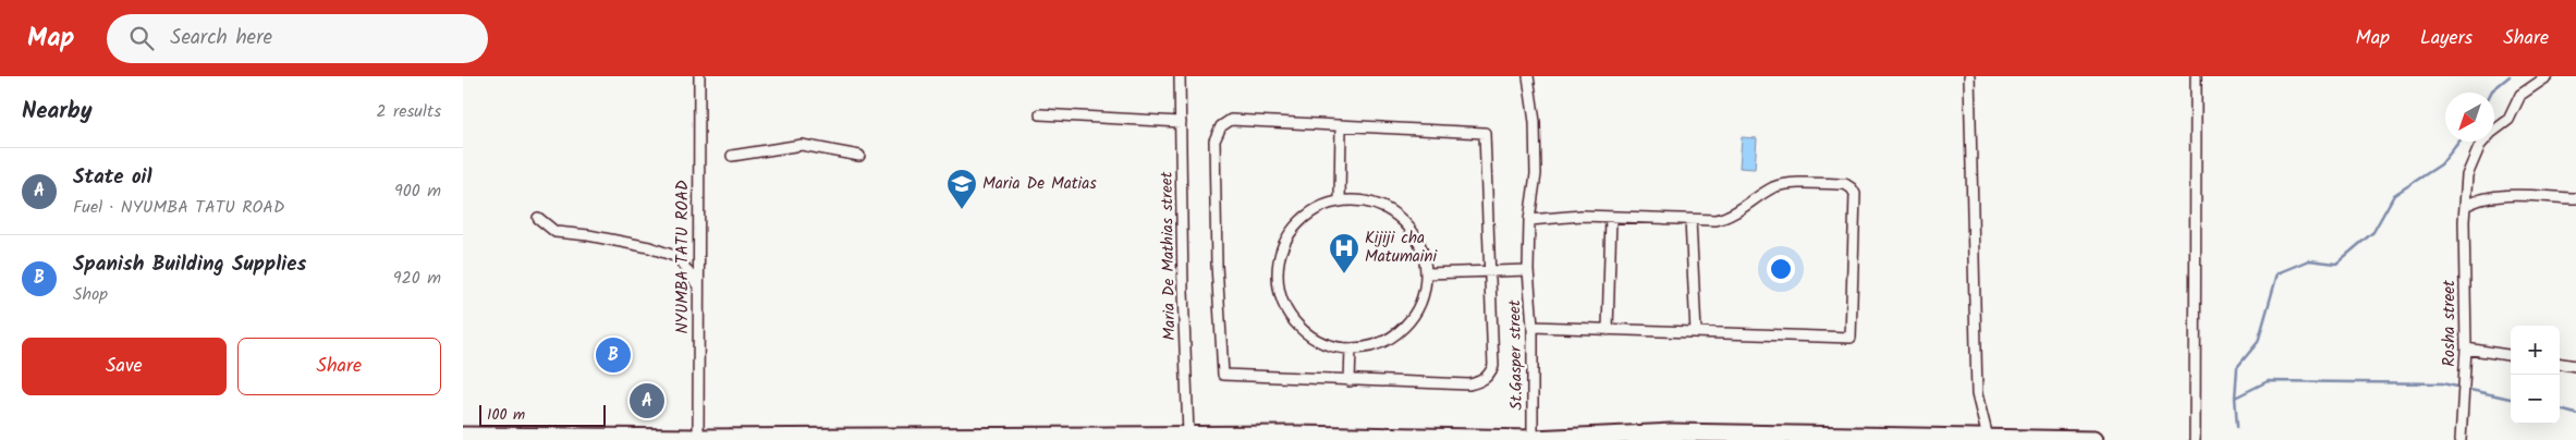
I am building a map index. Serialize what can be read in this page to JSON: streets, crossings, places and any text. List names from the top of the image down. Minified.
{"streets":{"street":["Maria De Mathias street","NYUMBA TATU ROAD","Rosha street","St.Gasper street"]},"places":{"school or university":["Maria De Matias"],"hospital":["Kijiji cha Matumaini"]},"scale_bar":"100 m","north":"bottom left","page":{"header":"Map","search":"Search here","nav":["Map","Layers","Share"],"heading":["Nearby","2 results"],"list":[{"mark":"A","name":"State oil","note":"Fuel · NYUMBA TATU ROAD","value":"900 m"},{"mark":"B","name":"Spanish Building Supplies","note":"Shop","value":"920 m"}],"buttons":["Save","Share"],"map_buttons":["+","−"],"pins":["B","A"],"scale":"100 m"}}
